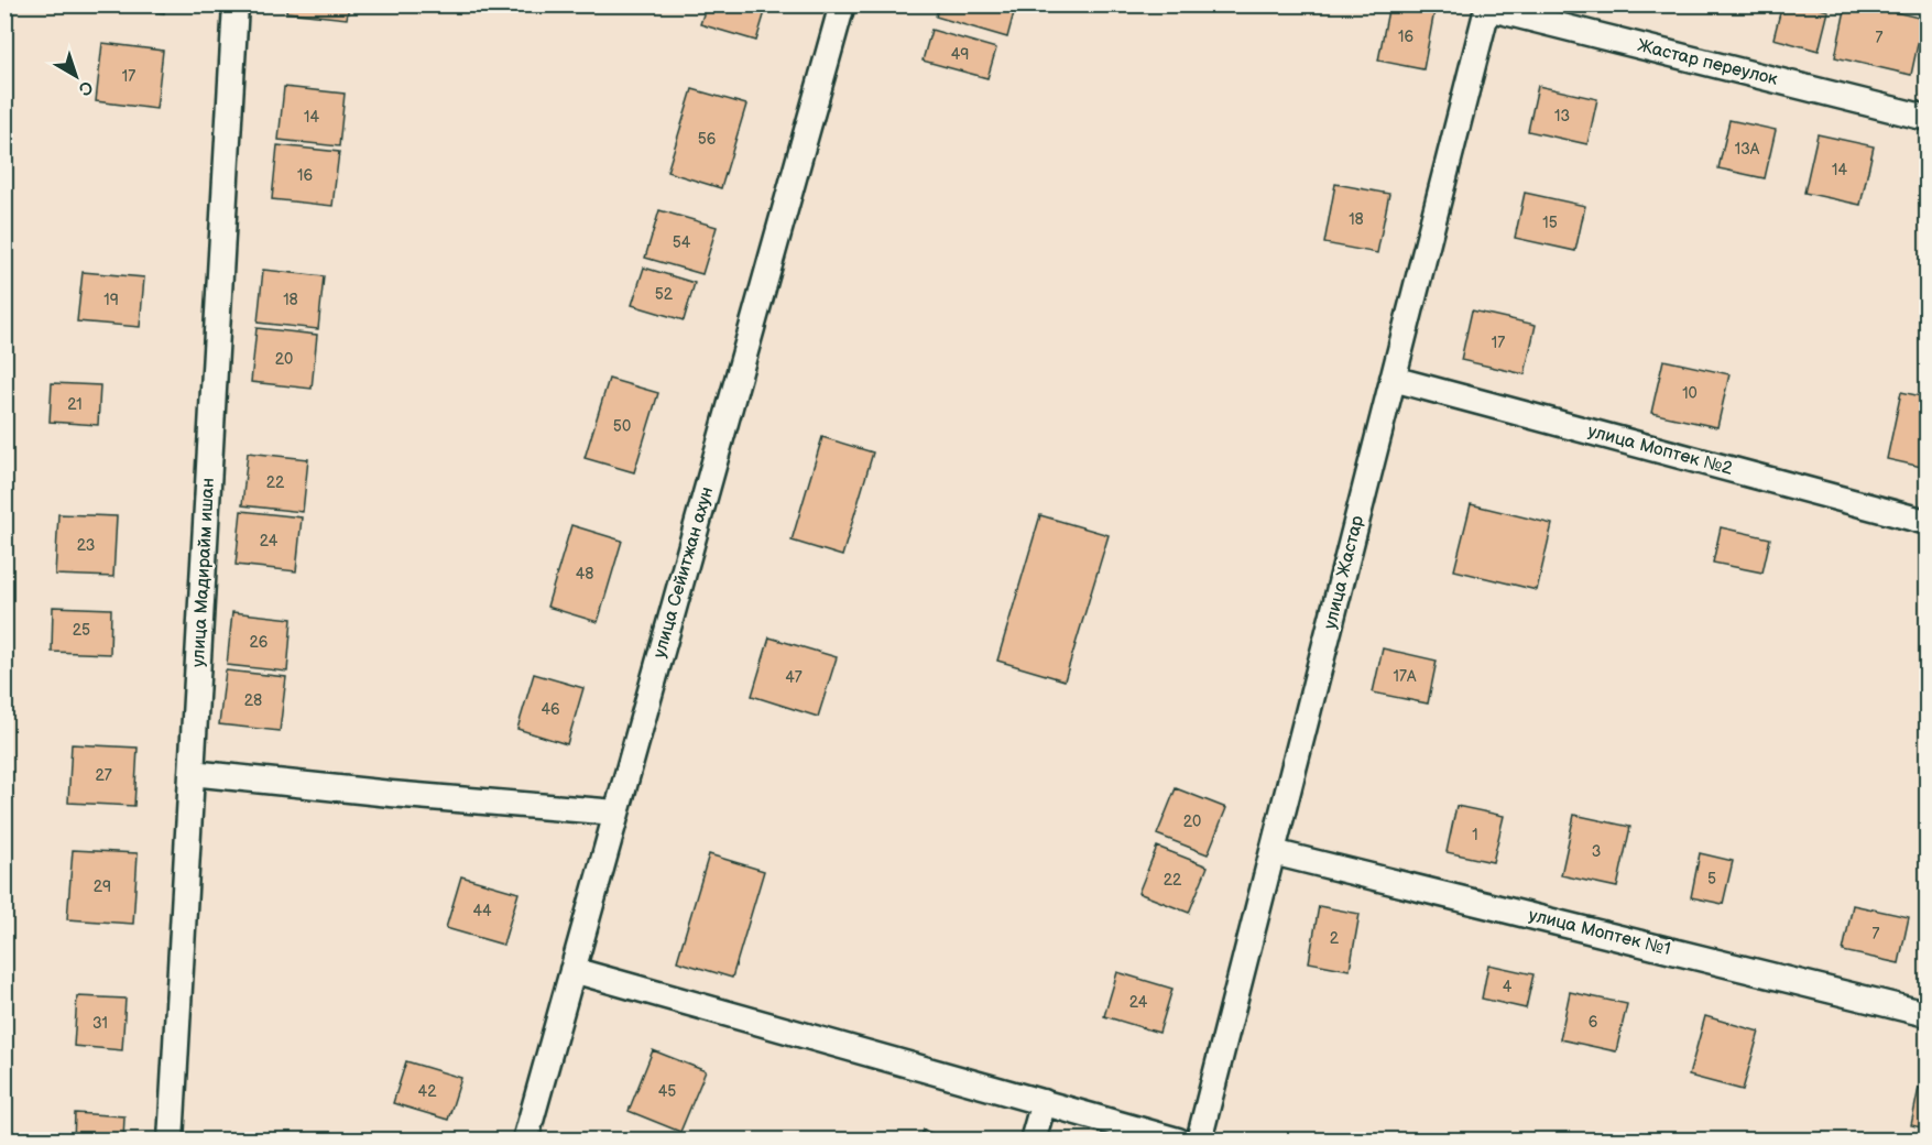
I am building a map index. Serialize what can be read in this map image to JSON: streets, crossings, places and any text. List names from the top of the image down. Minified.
{"streets":{"street":["Жастар переулок","улица Моптек №2","улица Мадирайм ишан","улица Сейитжан ахун","улица Жастар","улица Моптек №1"]},"crossings":[["Жастар переулок","улица Жастар"],["улица Моптек №2","улица Жастар"],["улица Жастар","улица Моптек №1"]],"house_numbers":["16","7","49","17","13","14","56","13А","14","16","18","15","54","52","19","18","17","20","10","21","50","22","24","23","48","25","26","17А","47","28","46","27","20","1","3","5","22","29","44","7","2","4","24","6","31","42","45"],"north":"bottom right"}
